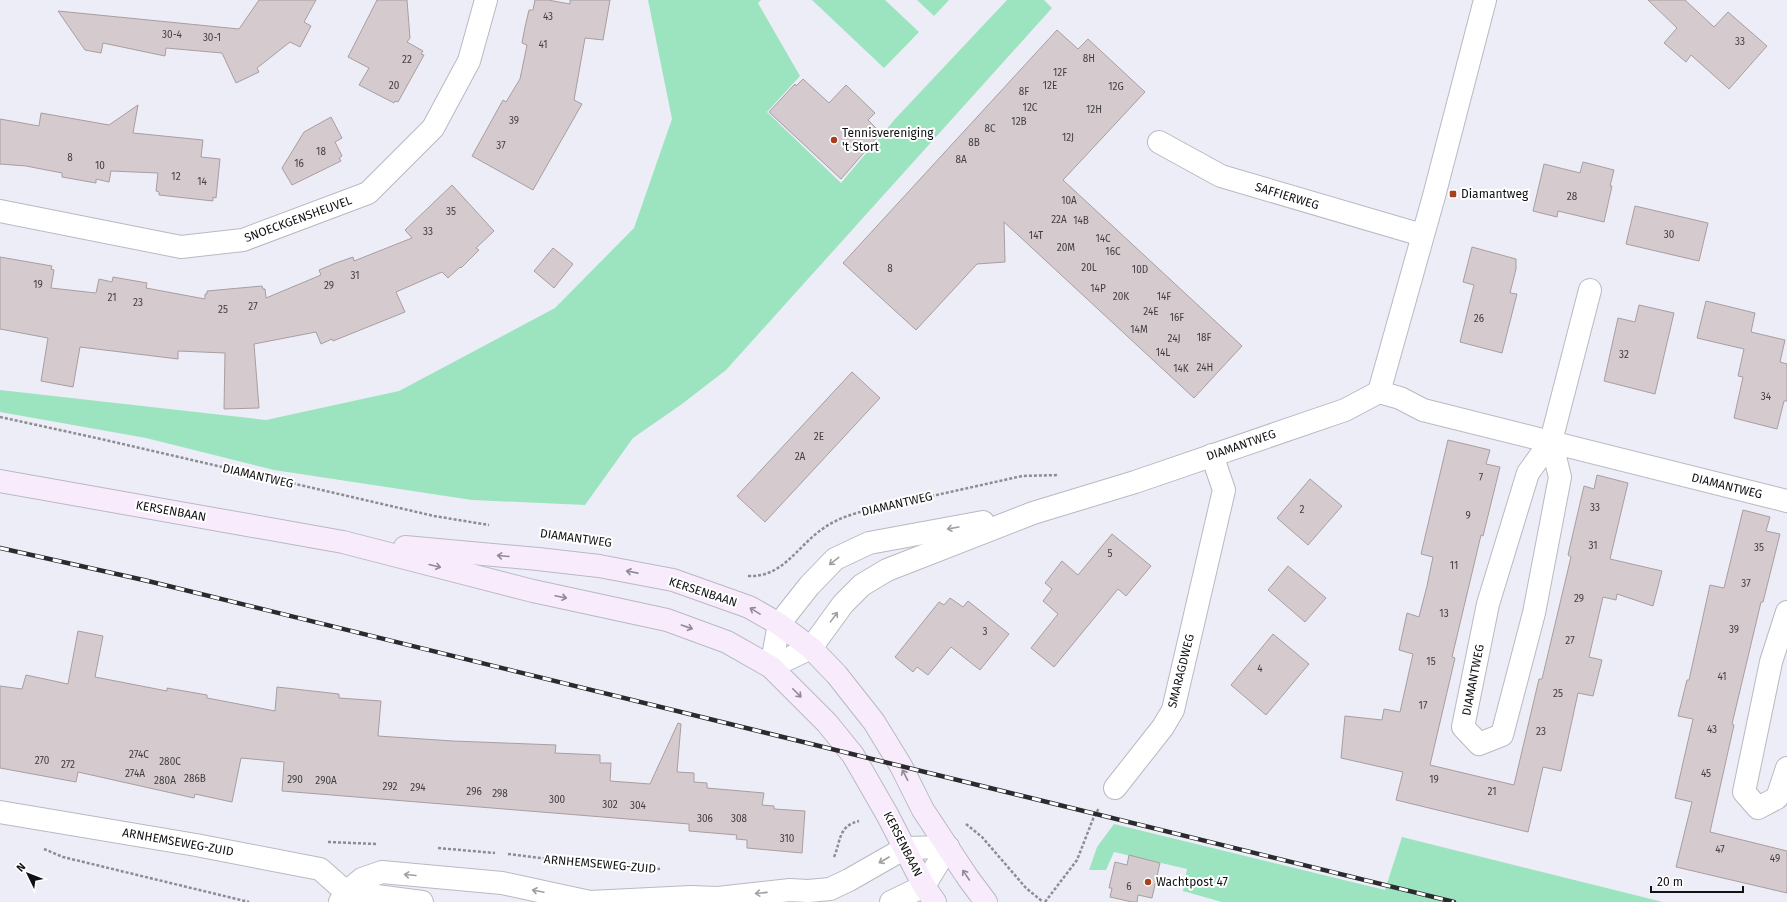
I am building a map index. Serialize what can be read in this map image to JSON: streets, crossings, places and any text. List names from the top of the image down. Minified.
{"streets":{"main road":["KERSENBAAN"],"street":["SAFFIERWEG","SNOECKGENSHEUVEL","DIAMANTWEG","SMARAGDWEG","ARNHEMSEWEG-ZUID"]},"crossings":[["DIAMANTWEG","KERSENBAAN"],["DIAMANTWEG","SMARAGDWEG"]],"places":{"other":["Tennisvereniging 't Stort","Wachtpost 47"],"transit":["Diamantweg"]},"house_numbers":["43","30-4","30-1","33","41","8H","22","12F","20","12E","12G","8F","12C","12H","39","12B","8C","12J","8B","37","18","8","8A","16","10","12","14","28","10A","35","22A","14B","33","30","14T","14C","20M","16C","20L","8","10D","31","19","29","14P","20K","14F","21","23","27","25","24E","16F","26","14M","18F","24J","14L","32","24H","14K","34","2E","2A","7","33","2","9","31","35","5","11","37","29","13","39","3","27","15","4","41","25","17","43","23","274C","270","280C","272","274A","45","286B","290","19","280A","290A","292","294","296","21","298","300","302","304","306","308","310","47","49","6"],"scale_bar":"20 m","north":"top left"}
